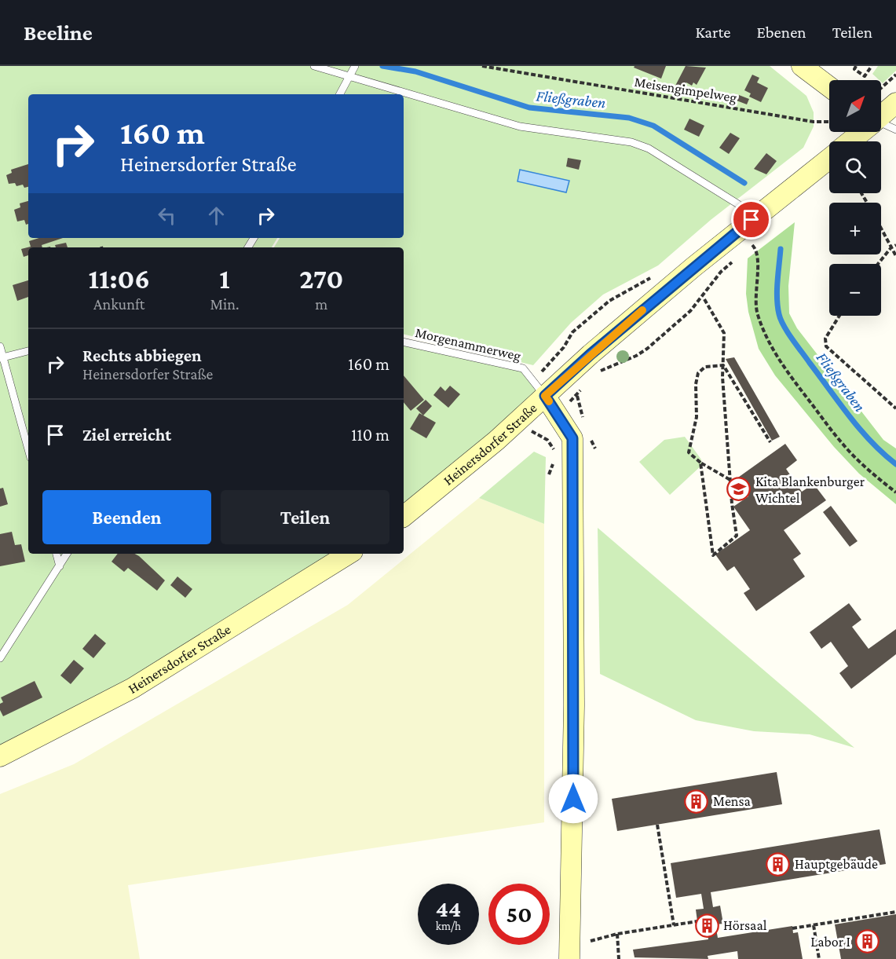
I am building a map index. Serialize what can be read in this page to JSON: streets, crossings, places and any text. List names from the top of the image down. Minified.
{"streets":{"main road":["Heinersdorfer Straße"],"lane":["Morgenammerweg"],"path":["Meisengimpelweg"]},"crossings":[["Morgenammerweg","Heinersdorfer Straße"]],"water":["Fließgraben"],"places":{"school or university":["Kita Blankenburger Wichtel"],"building":["Mensa","Hauptgebäude","Hörsaal","Labor I"]},"north":"top right","page":{"header":"Beeline","nav":["Karte","Ebenen","Teilen"],"map_buttons":["+","−"],"turn":["160 m","Heinersdorfer Straße"],"eta":["11:06","Ankunft","1","Min.","270","m"],"list":[{"name":"Rechts abbiegen","note":"Heinersdorfer Straße","value":"160 m"},{"name":"Ziel erreicht","value":"110 m"}],"buttons":["Beenden","Teilen"],"speed":"44 km/h","limit":"50"}}
